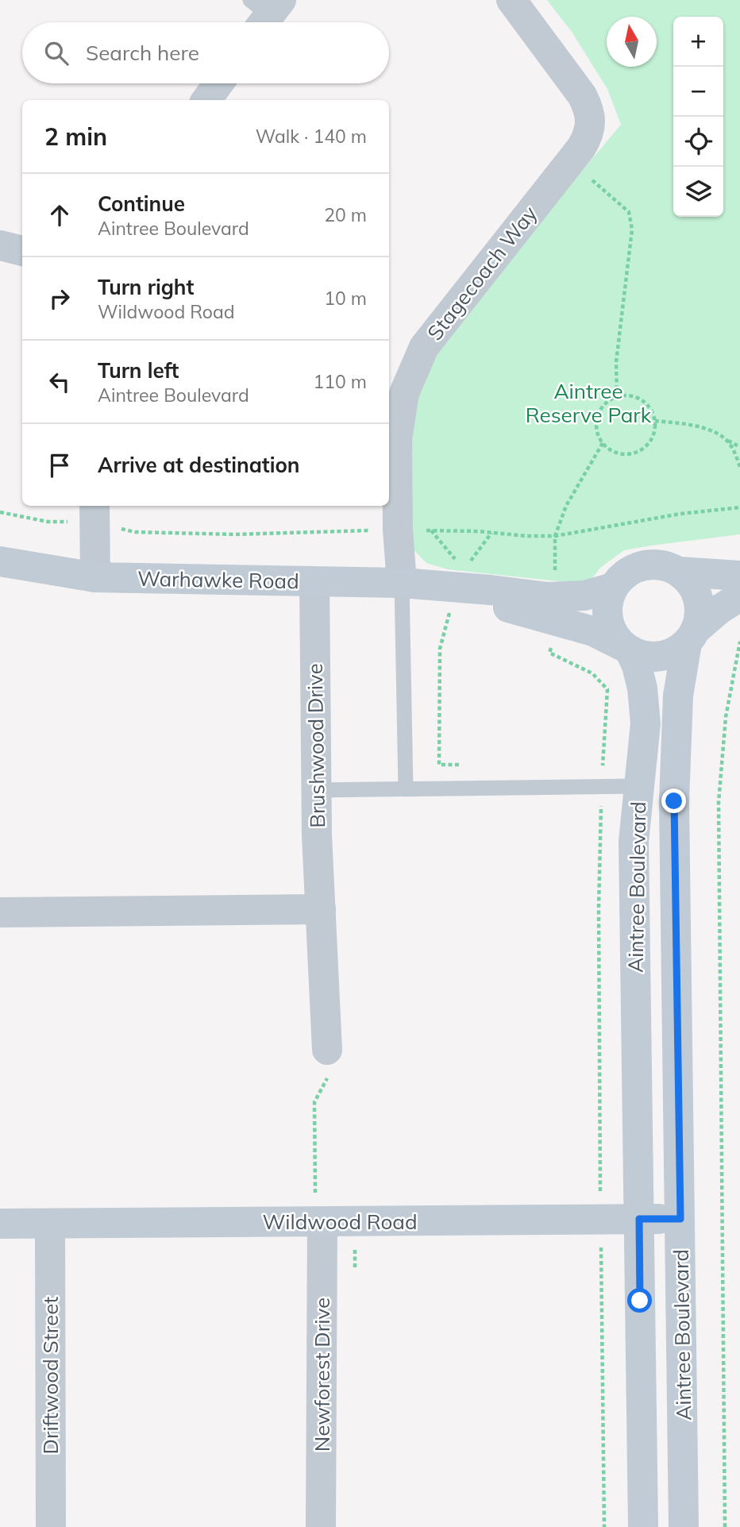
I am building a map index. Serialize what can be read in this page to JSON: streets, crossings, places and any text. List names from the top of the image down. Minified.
{"streets":{"street":["Stagecoach Way","Warhawke Road","Brushwood Drive","Aintree Boulevard","Wildwood Road","Newforest Drive","Driftwood Street"]},"crossings":[["Stagecoach Way","Warhawke Road"],["Warhawke Road","Brushwood Drive"],["Aintree Boulevard","Wildwood Road"],["Wildwood Road","Newforest Drive"],["Wildwood Road","Driftwood Street"]],"parks":["Aintree Reserve Park"],"north":"top","page":{"map_buttons":["+","−"],"search":"Search here","heading":["2 min","Walk · 140 m"],"list":[["Continue","Aintree Boulevard","20 m"],["Turn right","Wildwood Road","10 m"],["Turn left","Aintree Boulevard","110 m"],"Arrive at destination"]}}
